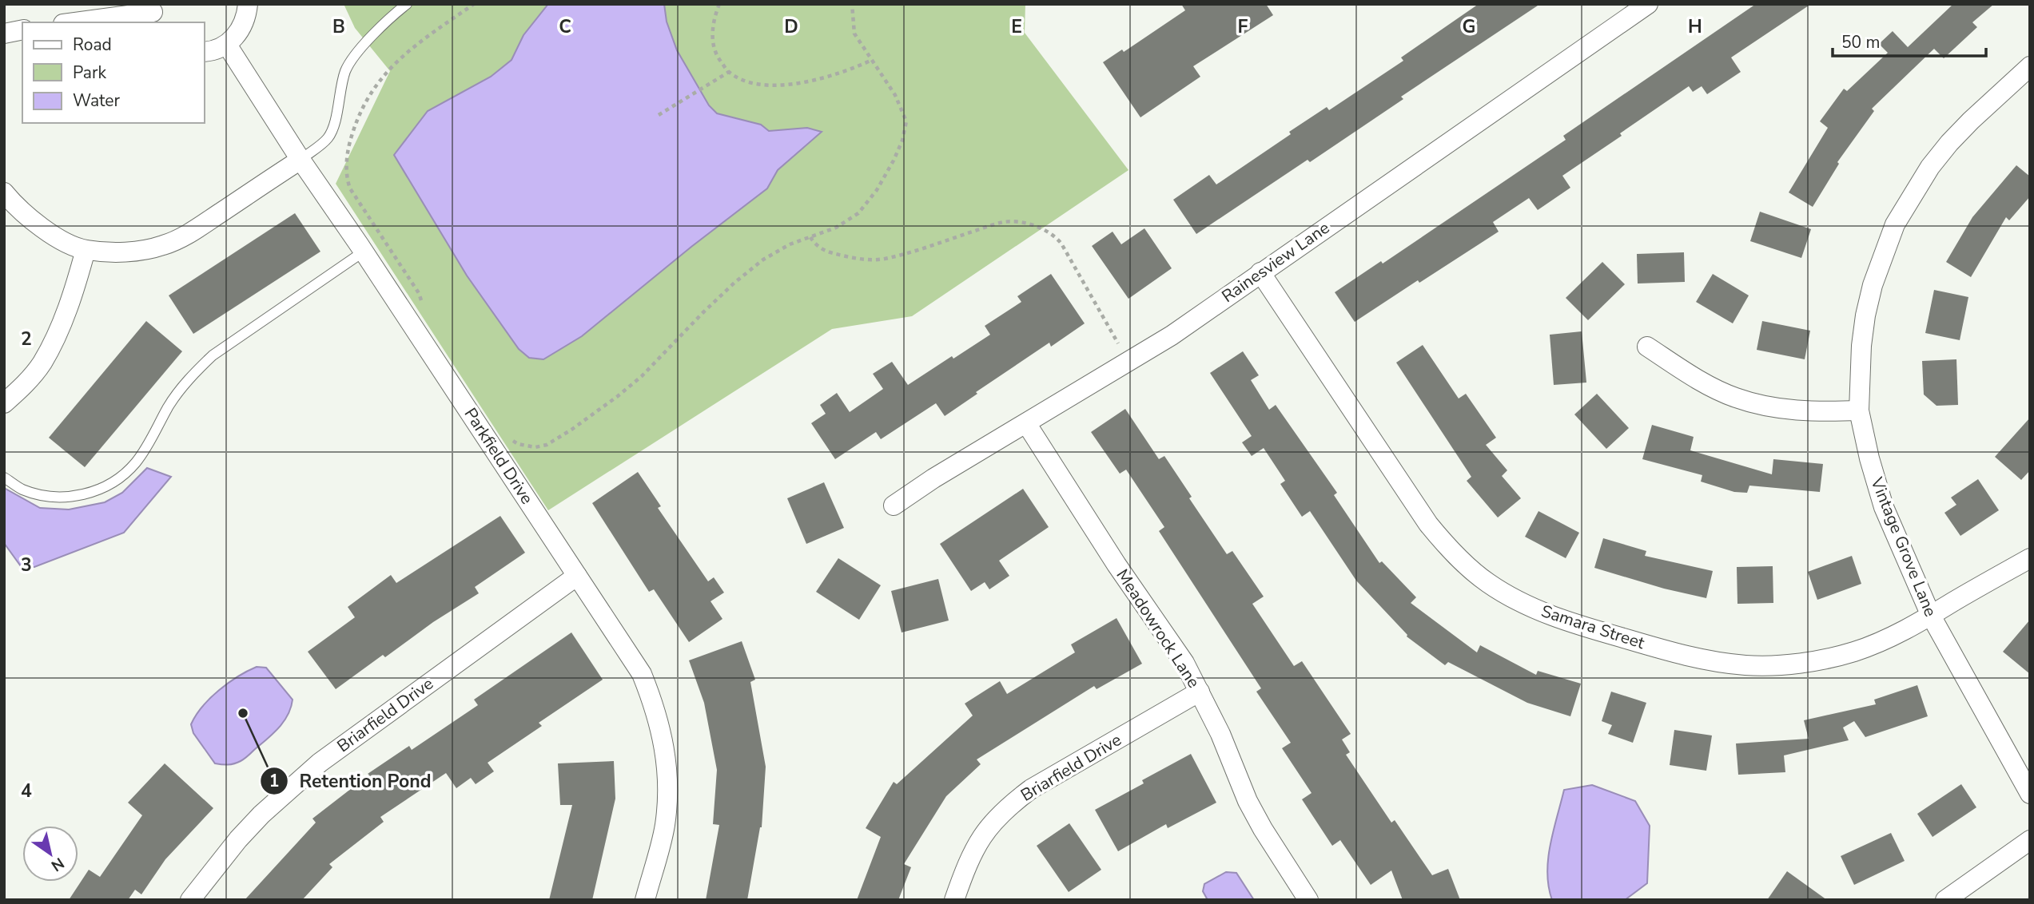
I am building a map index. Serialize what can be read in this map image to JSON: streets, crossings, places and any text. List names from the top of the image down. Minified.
{"streets":{"street":["Rainesview Lane","Parkfield Drive","Vintage Grove Lane","Samara Street","Meadowrock Lane","Briarfield Drive"]},"crossings":[["Rainesview Lane","Samara Street"],["Rainesview Lane","Meadowrock Lane"],["Parkfield Drive","Briarfield Drive"],["Vintage Grove Lane","Samara Street"],["Meadowrock Lane","Briarfield Drive"]],"places":["Retention Pond"],"legend":["Road","Park","Water"],"scale_bar":"50 m","north":"bottom right","grid":{"columns":["B","C","D","E","F","G","H"],"rows":["2","3","4"]}}
